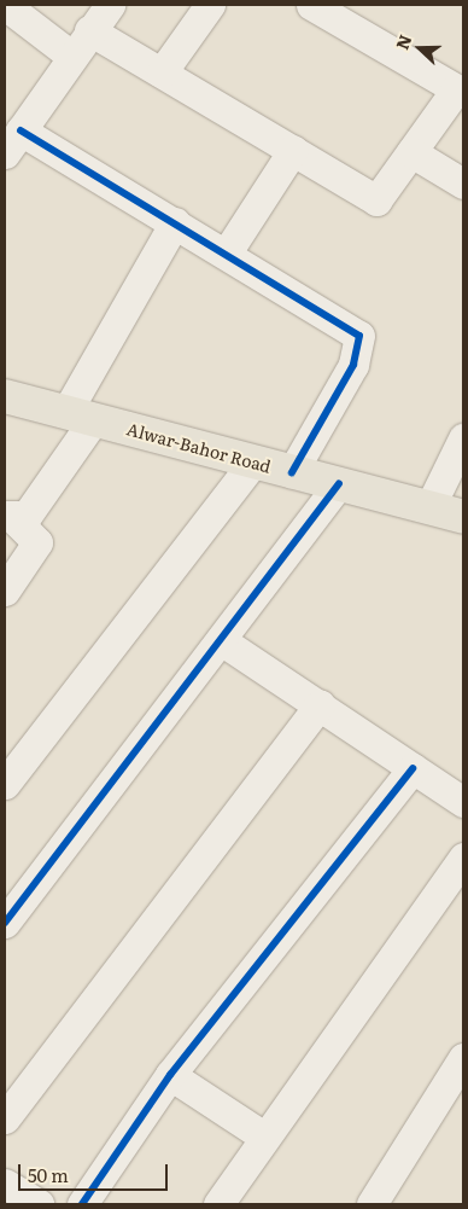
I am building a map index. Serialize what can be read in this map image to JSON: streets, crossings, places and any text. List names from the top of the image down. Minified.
{"streets":{"main road":["Alwar-Bahor Road"]},"scale_bar":"50 m","north":"left"}
